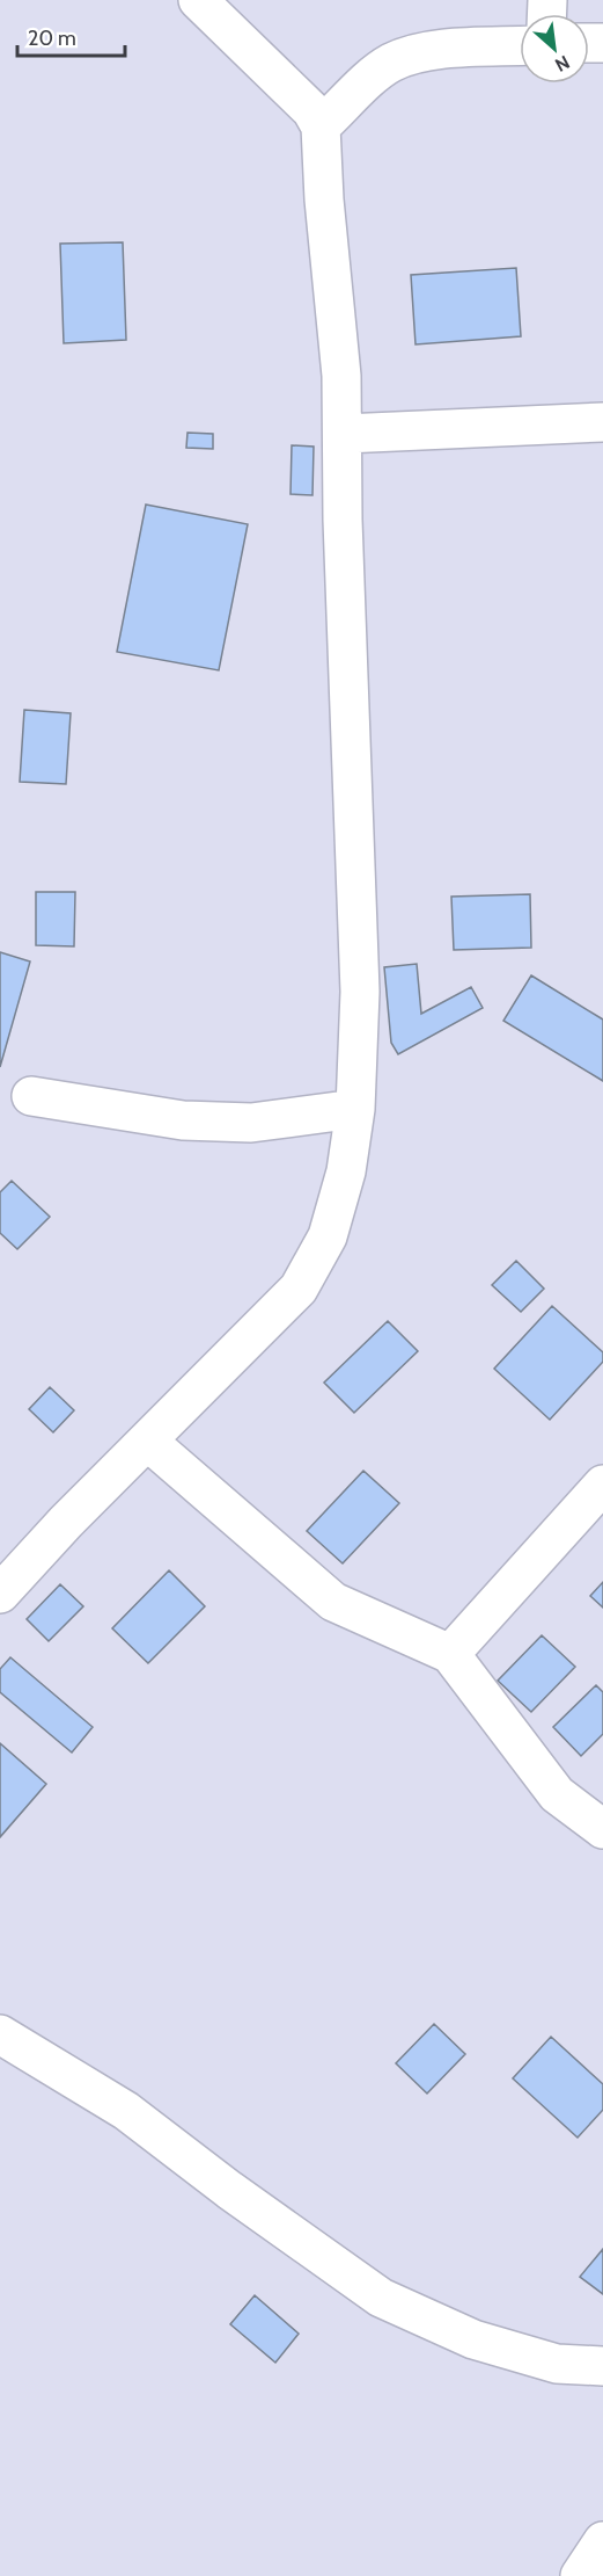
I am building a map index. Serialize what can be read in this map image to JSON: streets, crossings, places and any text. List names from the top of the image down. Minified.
{"scale_bar":"20 m","north":"bottom right"}
